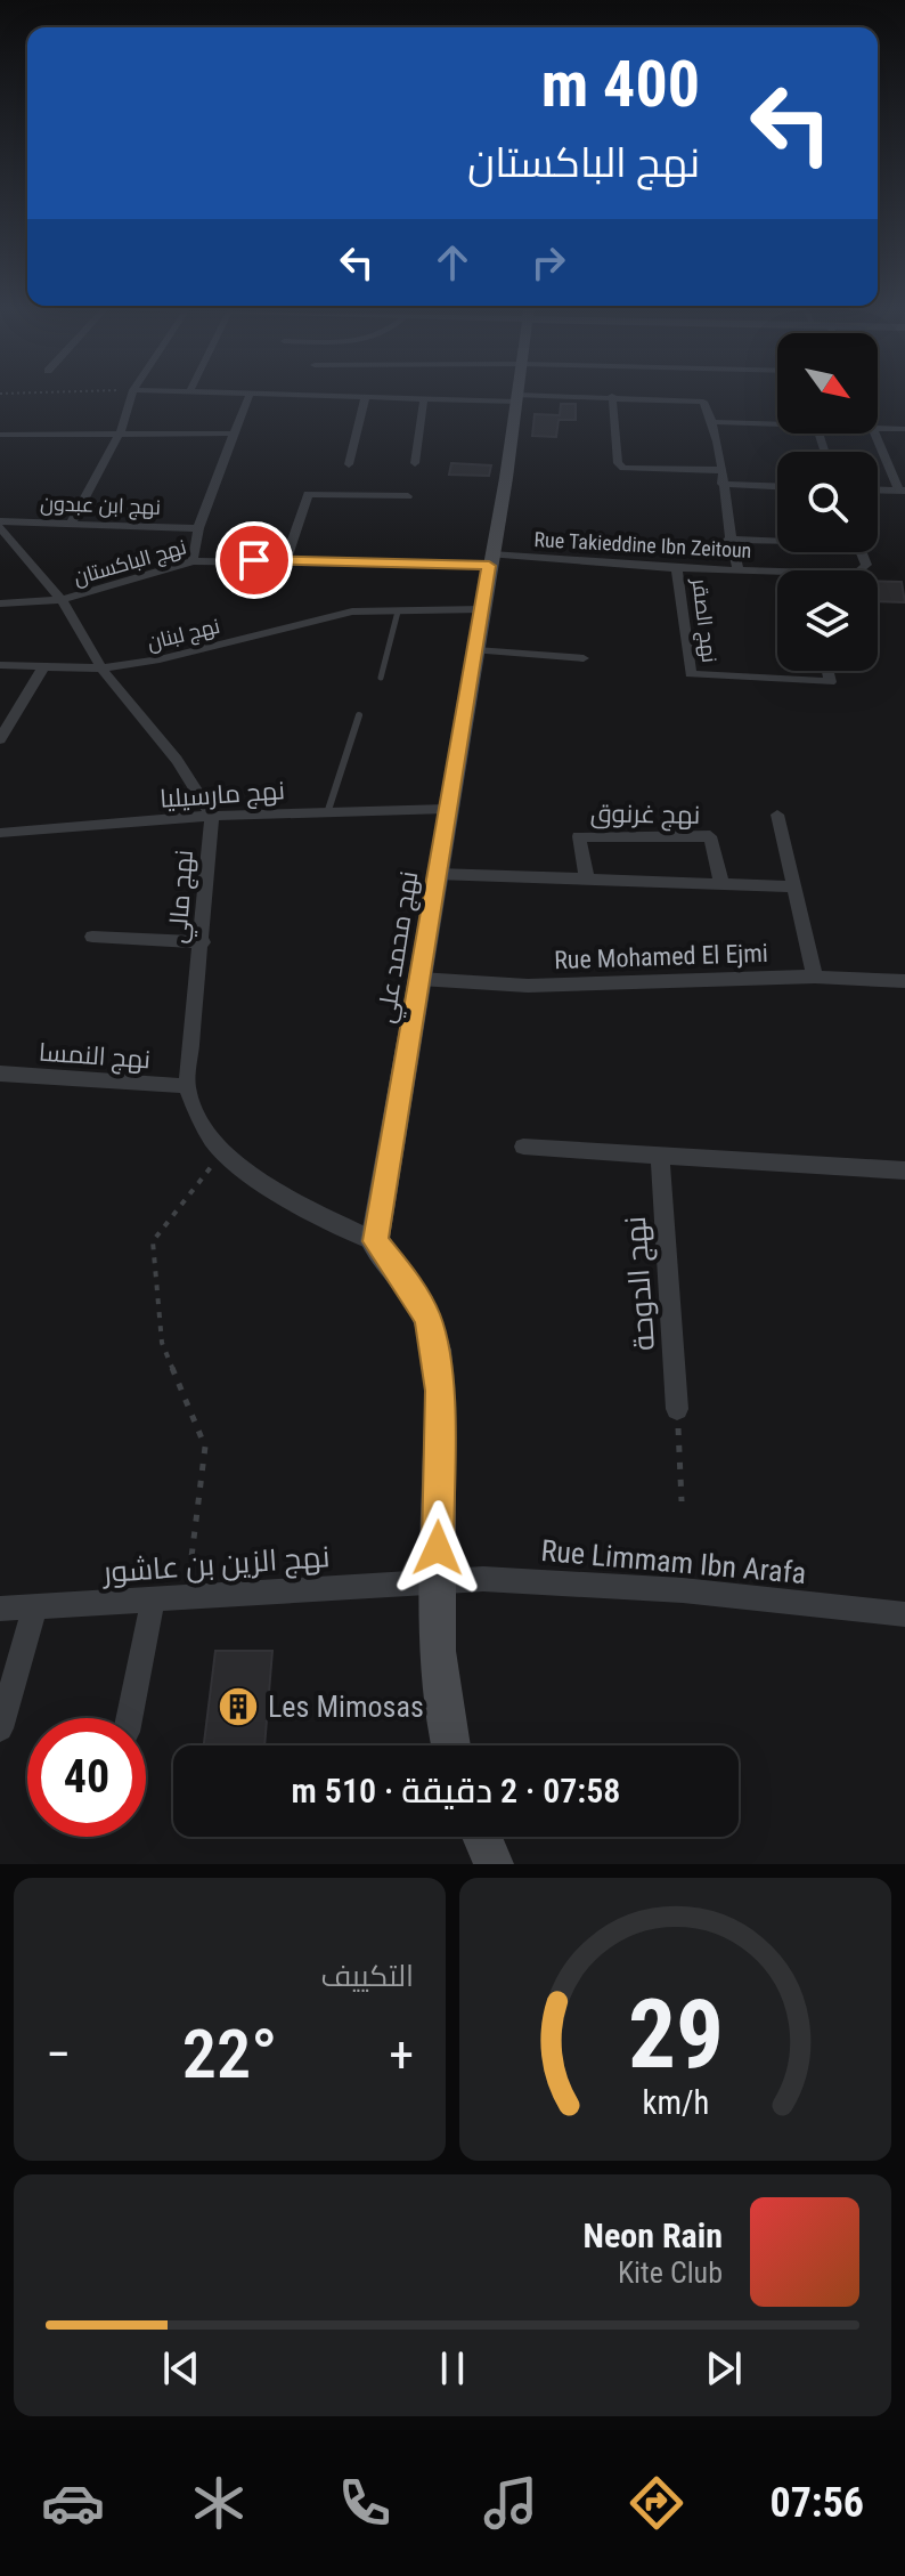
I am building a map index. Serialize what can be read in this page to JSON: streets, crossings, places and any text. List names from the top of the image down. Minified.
{"streets":{"street":["نهج ابن عبدون","Rue Takieddine Ibn Zeitoun","نهج الباكستان","نهج الصقر","نهج لبنان","نهج مارسيليا","نهج غرنوق","نهج مالي","نهج محمد علي","Rue Mohamed El Ejmi","نهج النمسا","نهج الدوحة","Rue Limmam Ibn Arafa","نهج الزين بن عاشور"]},"crossings":[["Rue Takieddine Ibn Zeitoun","نهج الباكستان"],["Rue Takieddine Ibn Zeitoun","نهج الصقر"],["Rue Takieddine Ibn Zeitoun","نهج محمد علي"],["نهج الباكستان","نهج محمد علي"],["نهج لبنان","نهج محمد علي"],["نهج مارسيليا","نهج مالي"],["نهج مارسيليا","نهج محمد علي"],["نهج مالي","نهج النمسا"],["نهج محمد علي","Rue Mohamed El Ejmi"],["Rue Limmam Ibn Arafa","نهج الزين بن عاشور"]],"places":{"building":["Les Mimosas"]},"north":"bottom right","page":{"turn":["400 m","نهج الباكستان"],"limit":"40","trip":"07:58 · 2 دقيقة · 510 m","tile":"التكييف","heat":["−","22°","+"],"song":["Neon Rain","Kite Club"],"tabs":"07:56","gauge":["29","km/h"]}}
